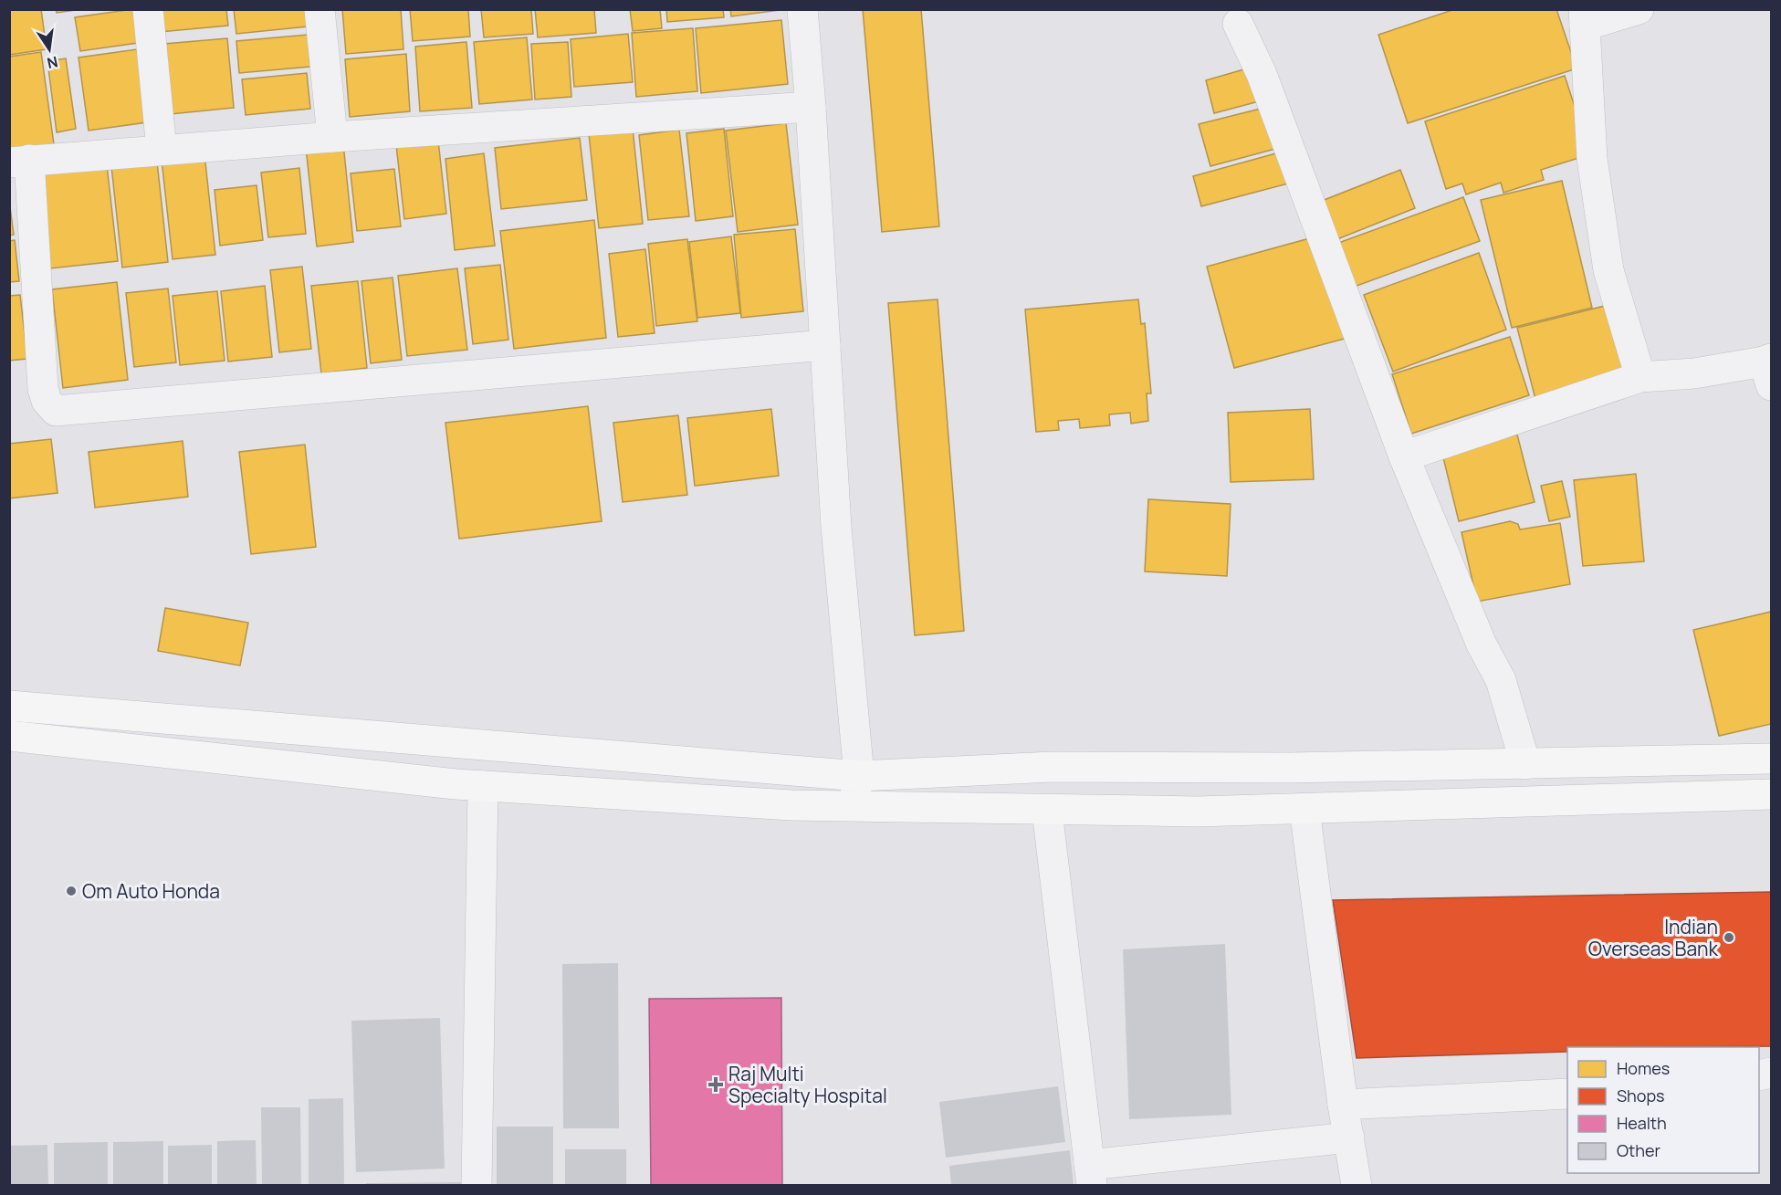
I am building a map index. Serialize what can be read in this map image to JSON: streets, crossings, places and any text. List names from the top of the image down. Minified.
{"places":{"other":["Om Auto Honda","Indian Overseas Bank"],"health":["Raj Multi Specialty Hospital"]},"legend":["Homes","Shops","Health","Other"],"north":"bottom"}
